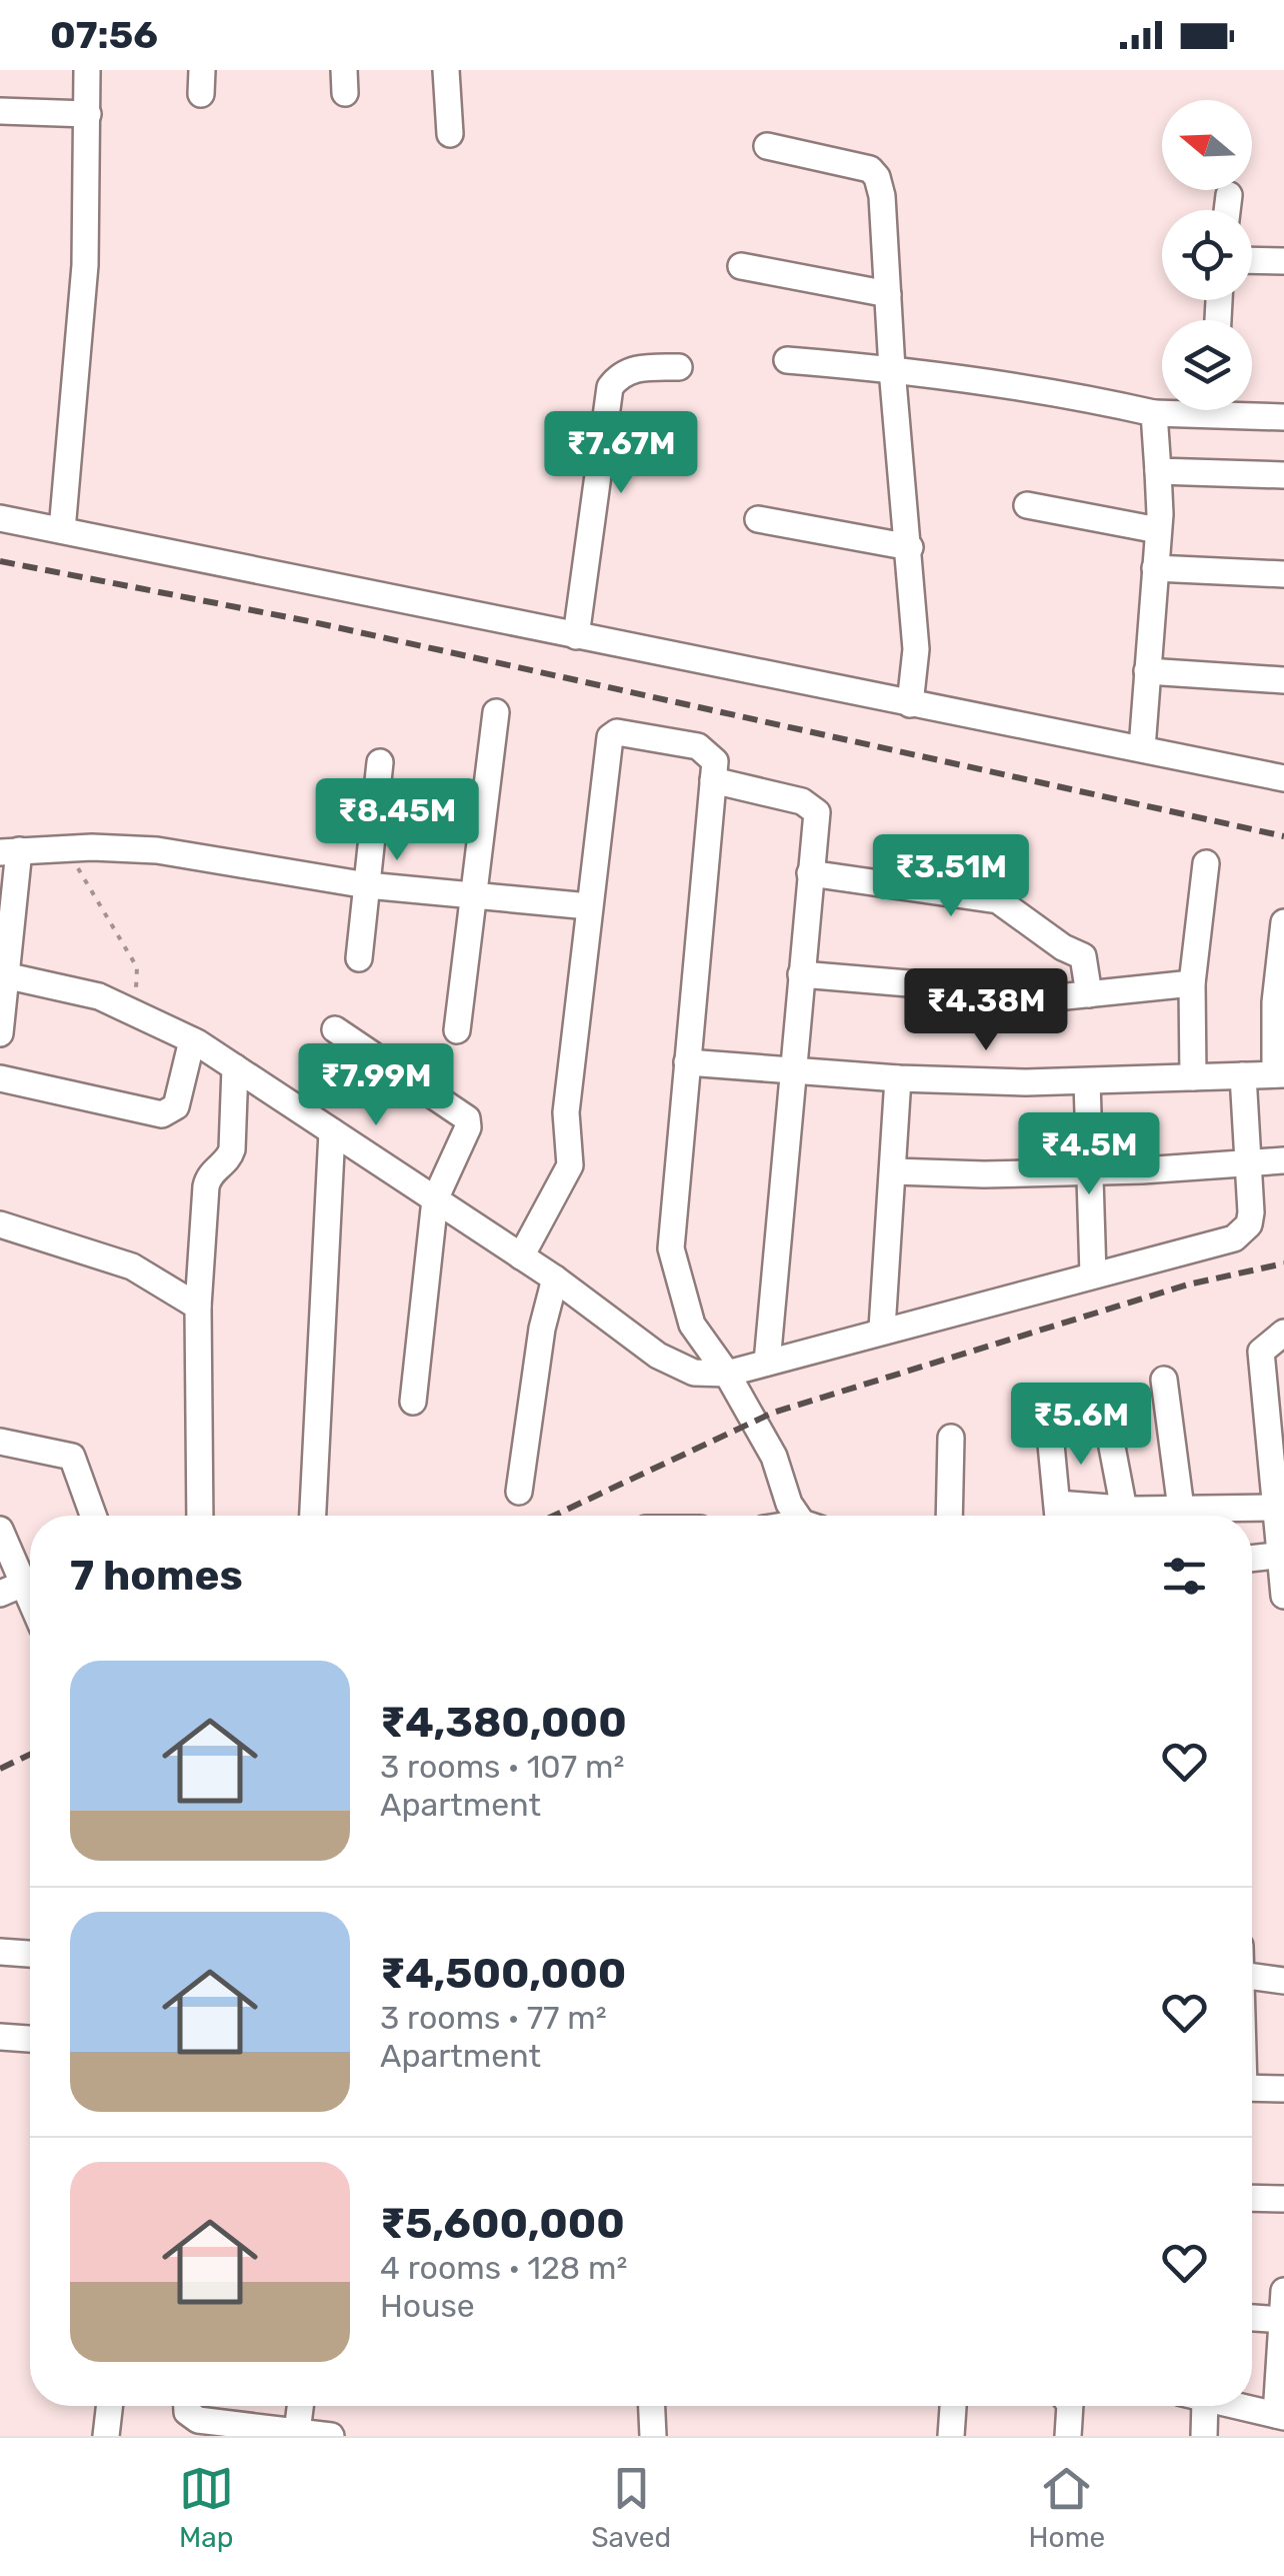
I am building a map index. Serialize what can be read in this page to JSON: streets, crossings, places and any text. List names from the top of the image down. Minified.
{"north":"left","page":{"status":"07:56","price":["₹7.67M","₹8.45M","₹3.51M","₹4.38M","₹7.99M","₹4.5M","₹5.6M"],"heading":"7 homes","list":[{"name":"₹4,380,000","note":"3 rooms · 107 m² · Apartment"},{"name":"₹4,500,000","note":"3 rooms · 77 m² · Apartment"},{"name":"₹5,600,000","note":"4 rooms · 128 m² · House"}],"tabs":["Map","Saved","Home"]}}
